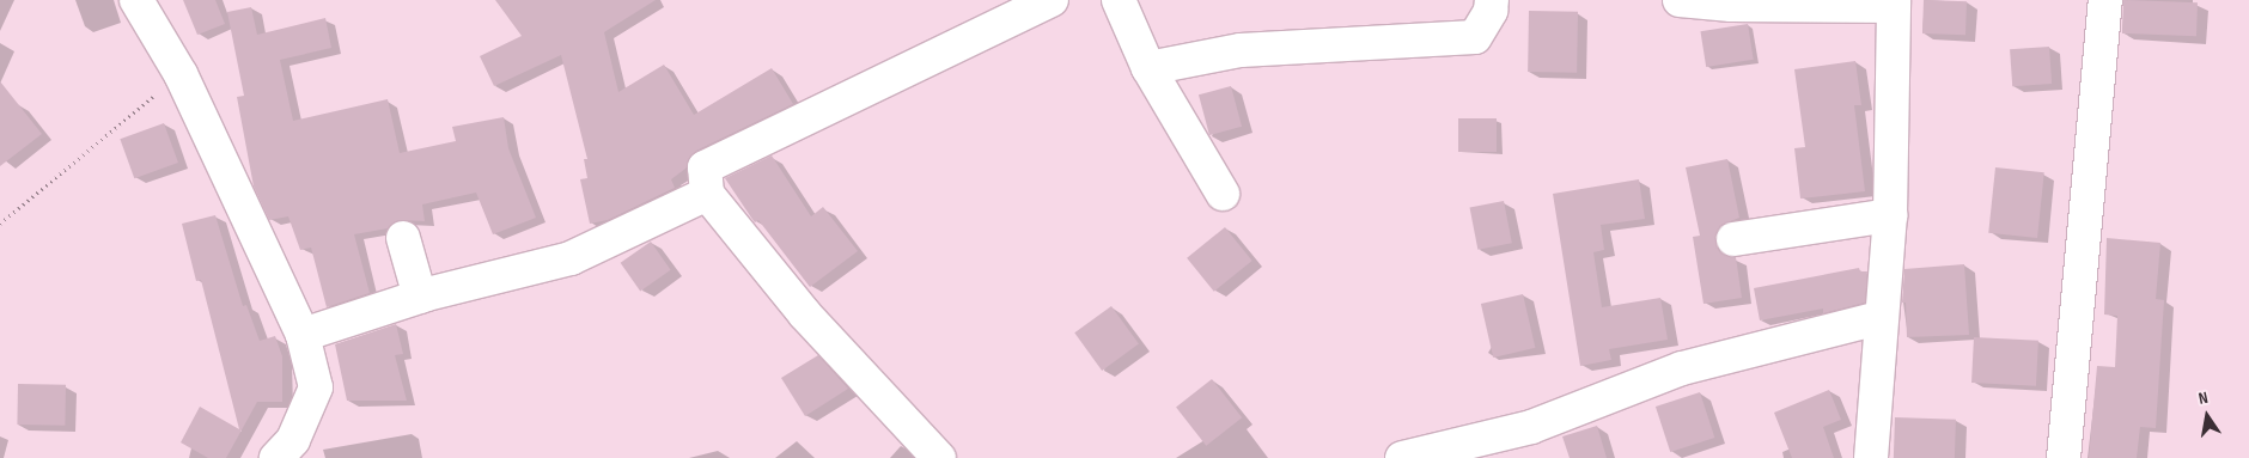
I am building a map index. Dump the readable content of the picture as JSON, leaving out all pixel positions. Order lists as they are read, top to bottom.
{
  "north": "top"
}
